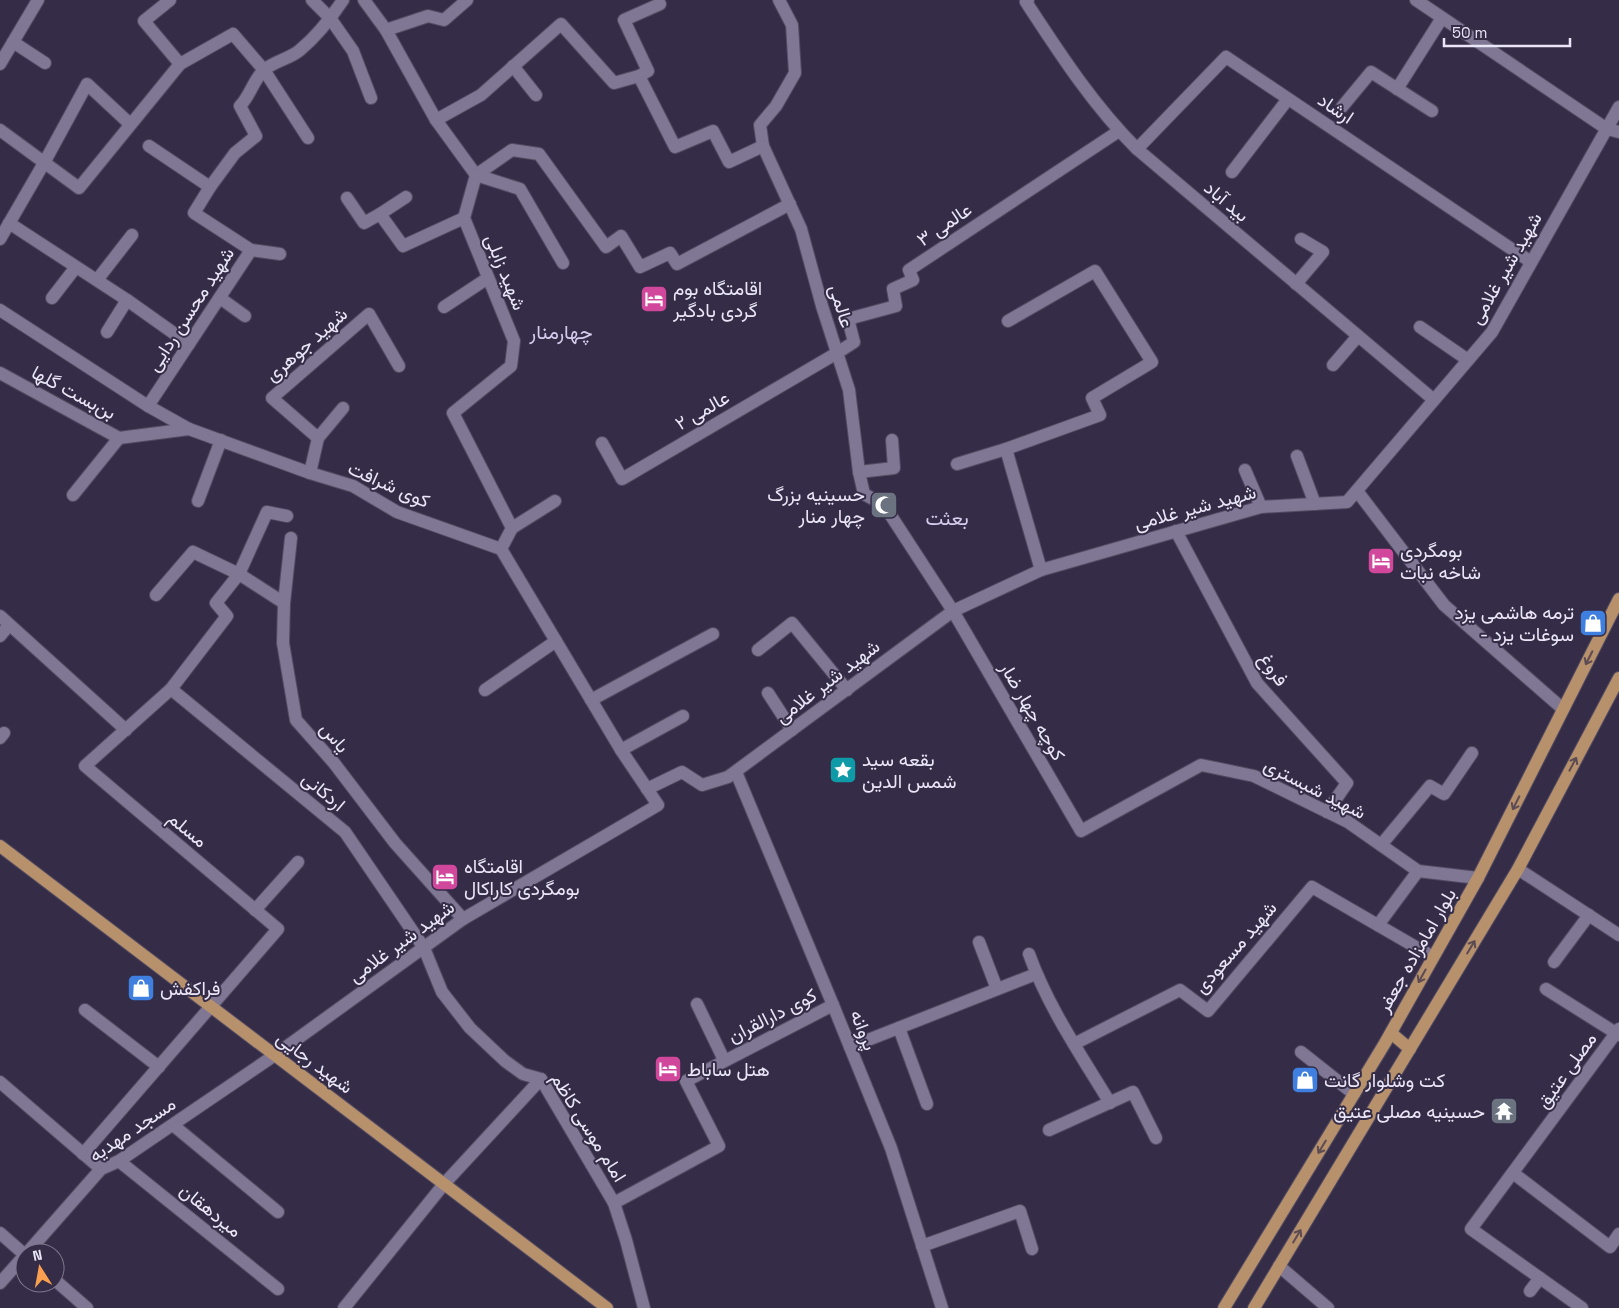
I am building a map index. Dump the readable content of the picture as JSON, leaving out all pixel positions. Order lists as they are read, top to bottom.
{
  "streets": {
    "main road": ["بلوار امامزاده جعفر", "شهید رجایی"],
    "street": [
      "ارشاد",
      "بید آباد",
      "عالمی ۳",
      "شهید شیر غلامی",
      "شهید زابلی",
      "عالمی",
      "شهید محسن ردایی",
      "شهید جوهری",
      "بن‌بست گلها",
      "عالمی ۲",
      "کوی شرافت",
      "فروغ",
      "کوچه چهار ضار",
      "یاس",
      "شهید شبستری",
      "اردکانی",
      "مسلم",
      "شهید مسعودی",
      "کوی دارالقران",
      "پروانه",
      "مصلی عتیق",
      "امام موسی کاظم",
      "مسجد مهدیه",
      "میردهقان"
    ]
  },
  "crossings": [
    ["ارشاد", "بید آباد"],
    ["ارشاد", "شهید شیر غلامی"],
    ["بید آباد", "عالمی ۳"],
    ["بید آباد", "شهید شیر غلامی"],
    ["عالمی ۳", "عالمی"],
    ["عالمی ۳", "عالمی ۲"],
    ["شهید شیر غلامی", "عالمی"],
    ["شهید شیر غلامی", "فروغ"],
    ["شهید شیر غلامی", "کوچه چهار ضار"],
    ["شهید شیر غلامی", "یاس"],
    ["شهید شیر غلامی", "اردکانی"],
    ["شهید شیر غلامی", "پروانه"],
    ["شهید شیر غلامی", "شهید رجایی"],
    ["شهید شیر غلامی", "امام موسی کاظم"],
    ["شهید شیر غلامی", "مسجد مهدیه"],
    ["عالمی", "عالمی ۲"],
    ["عالمی", "کوچه چهار ضار"],
    ["شهید محسن ردایی", "کوی شرافت"],
    ["فروغ", "شهید شبستری"],
    ["کوچه چهار ضار", "شهید شبستری"],
    ["شهید شبستری", "بلوار امامزاده جعفر"],
    ["اردکانی", "مسلم"],
    ["اردکانی", "امام موسی کاظم"],
    ["مسلم", "شهید رجایی"],
    ["شهید مسعودی", "بلوار امامزاده جعفر"],
    ["کوی دارالقران", "پروانه"],
    ["کوی دارالقران", "امام موسی کاظم"],
    ["شهید رجایی", "مسجد مهدیه"],
    ["مسجد مهدیه", "میردهقان"]
  ],
  "districts": ["چهارمنار", "بعثت"],
  "places": {
    "hotel": [
      "اقامتگاه بوم گردی بادگیر",
      "بومگردی شاخه نبات",
      "اقامتگاه بومگردی کاراکال",
      "هتل ساباط"
    ],
    "mosque": ["حسینیه بزرگ چهار منار"],
    "shop": ["ترمه هاشمی یزد - سوغات یزد", "فراکفش", "کت وشلوار گانت"],
    "place": ["بقعه سید شمس الدین"],
    "temple": ["حسینیه مصلی عتیق"]
  },
  "scale_bar": "50 m",
  "north": "top"
}
